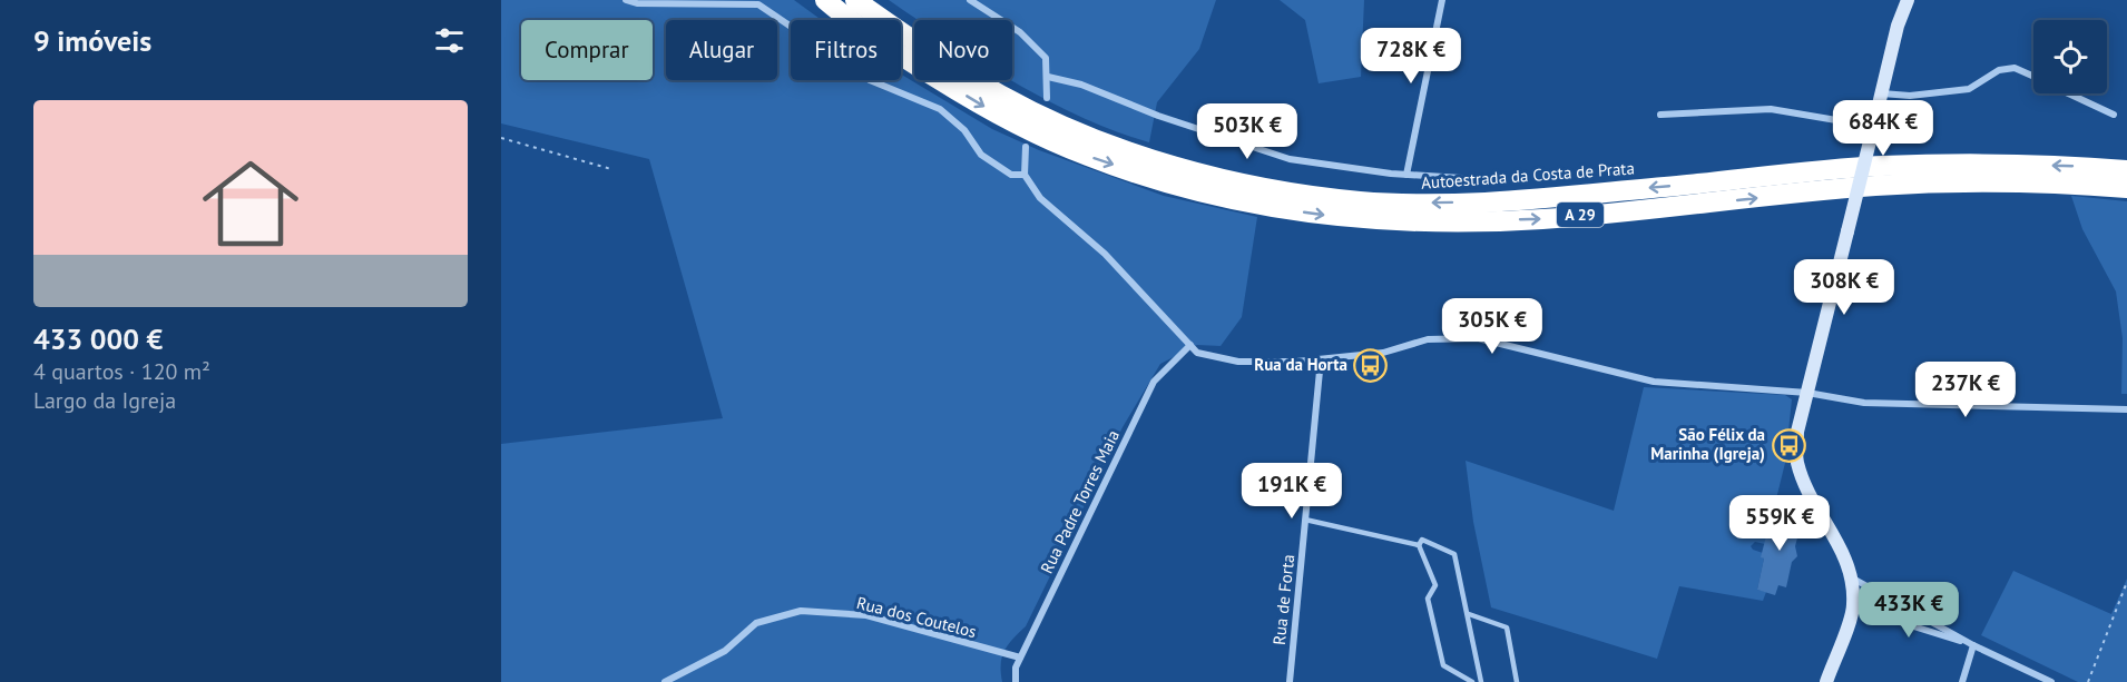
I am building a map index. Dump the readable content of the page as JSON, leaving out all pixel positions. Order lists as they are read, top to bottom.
{
  "streets": {
    "highway": ["Autoestrada da Costa de Prata", "A 29"],
    "street": ["Rua Padre Torres Maia", "Rua de Forta", "Rua dos Coutelos"]
  },
  "crossings": [
    ["Rua Padre Torres Maia", "Rua dos Coutelos"]
  ],
  "places": {
    "bus stop": ["Rua da Horta", "São Félix da Marinha (Igreja)"]
  },
  "page": {
    "heading": "9 imóveis",
    "chip": [
      "Comprar",
      "Alugar",
      "Filtros",
      "Novo"
    ],
    "price": [
      "728K €",
      "684K €",
      "503K €",
      "308K €",
      "305K €",
      "237K €",
      "191K €",
      "559K €",
      "433K €"
    ],
    "list": [
      {
        "name": "433 000 €",
        "note": "4 quartos · 120 m² · Largo da Igreja"
      }
    ]
  }
}
